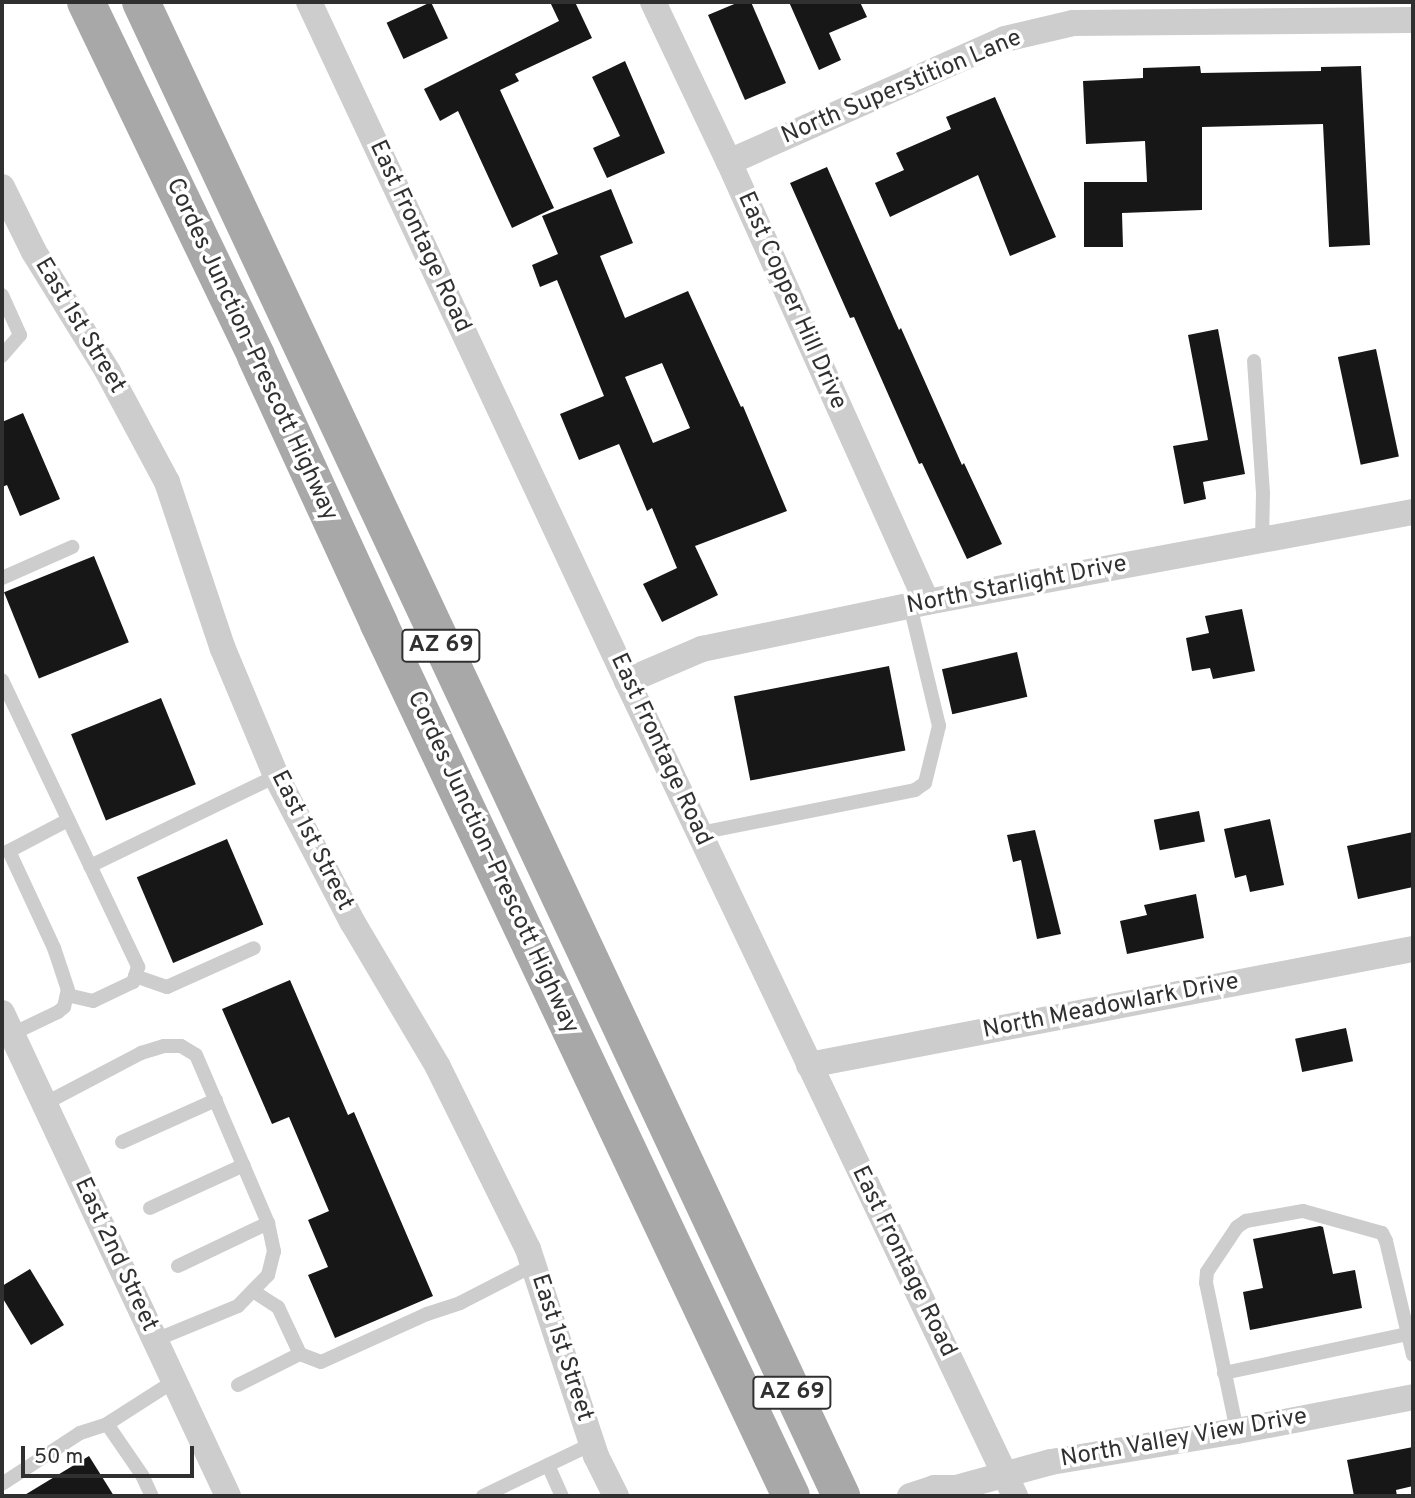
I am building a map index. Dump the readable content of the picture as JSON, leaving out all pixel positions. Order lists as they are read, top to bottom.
{
  "streets": {
    "main road": ["Cordes Junction–Prescott Highway", "AZ 69"],
    "street": [
      "North Superstition Lane",
      "East Frontage Road",
      "East Copper Hill Drive",
      "East 1st Street",
      "North Starlight Drive",
      "North Meadowlark Drive",
      "East 2nd Street",
      "North Valley View Drive"
    ]
  },
  "crossings": [
    ["North Superstition Lane", "East Copper Hill Drive"],
    ["East Frontage Road", "North Starlight Drive"],
    ["East Frontage Road", "North Meadowlark Drive"],
    ["East Frontage Road", "North Valley View Drive"],
    ["East Copper Hill Drive", "North Starlight Drive"]
  ],
  "scale_bar": "50 m"
}
